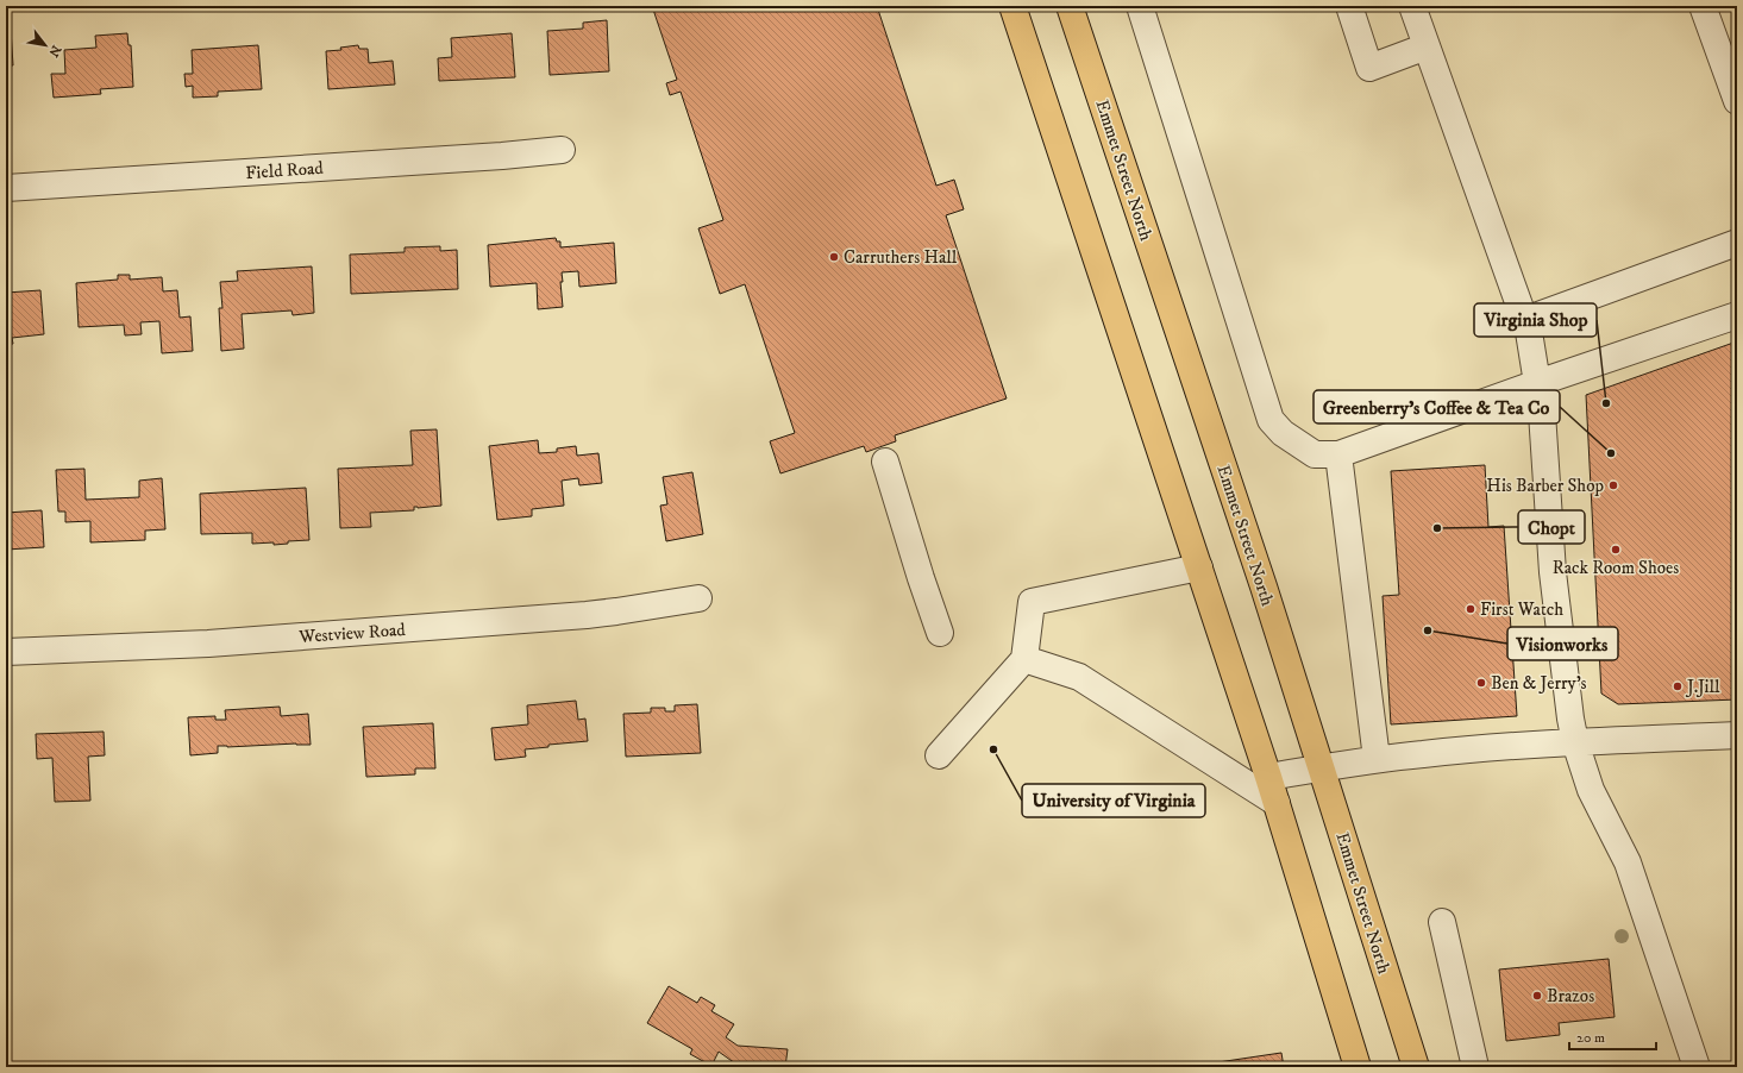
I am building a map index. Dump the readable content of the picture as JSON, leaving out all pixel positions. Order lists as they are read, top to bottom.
{
  "streets": {
    "main road": ["Emmet Street North"],
    "street": ["Field Road", "Westview Road"]
  },
  "places": [
    "Carruthers Hall",
    "Virginia Shop",
    "Greenberry's Coffee & Tea Co",
    "His Barber Shop",
    "Chopt",
    "Rack Room Shoes",
    "First Watch",
    "Visionworks",
    "Ben & Jerry's",
    "J.Jill",
    "University of Virginia",
    "Brazos"
  ],
  "scale_bar": "20 m",
  "north": "bottom right"
}
